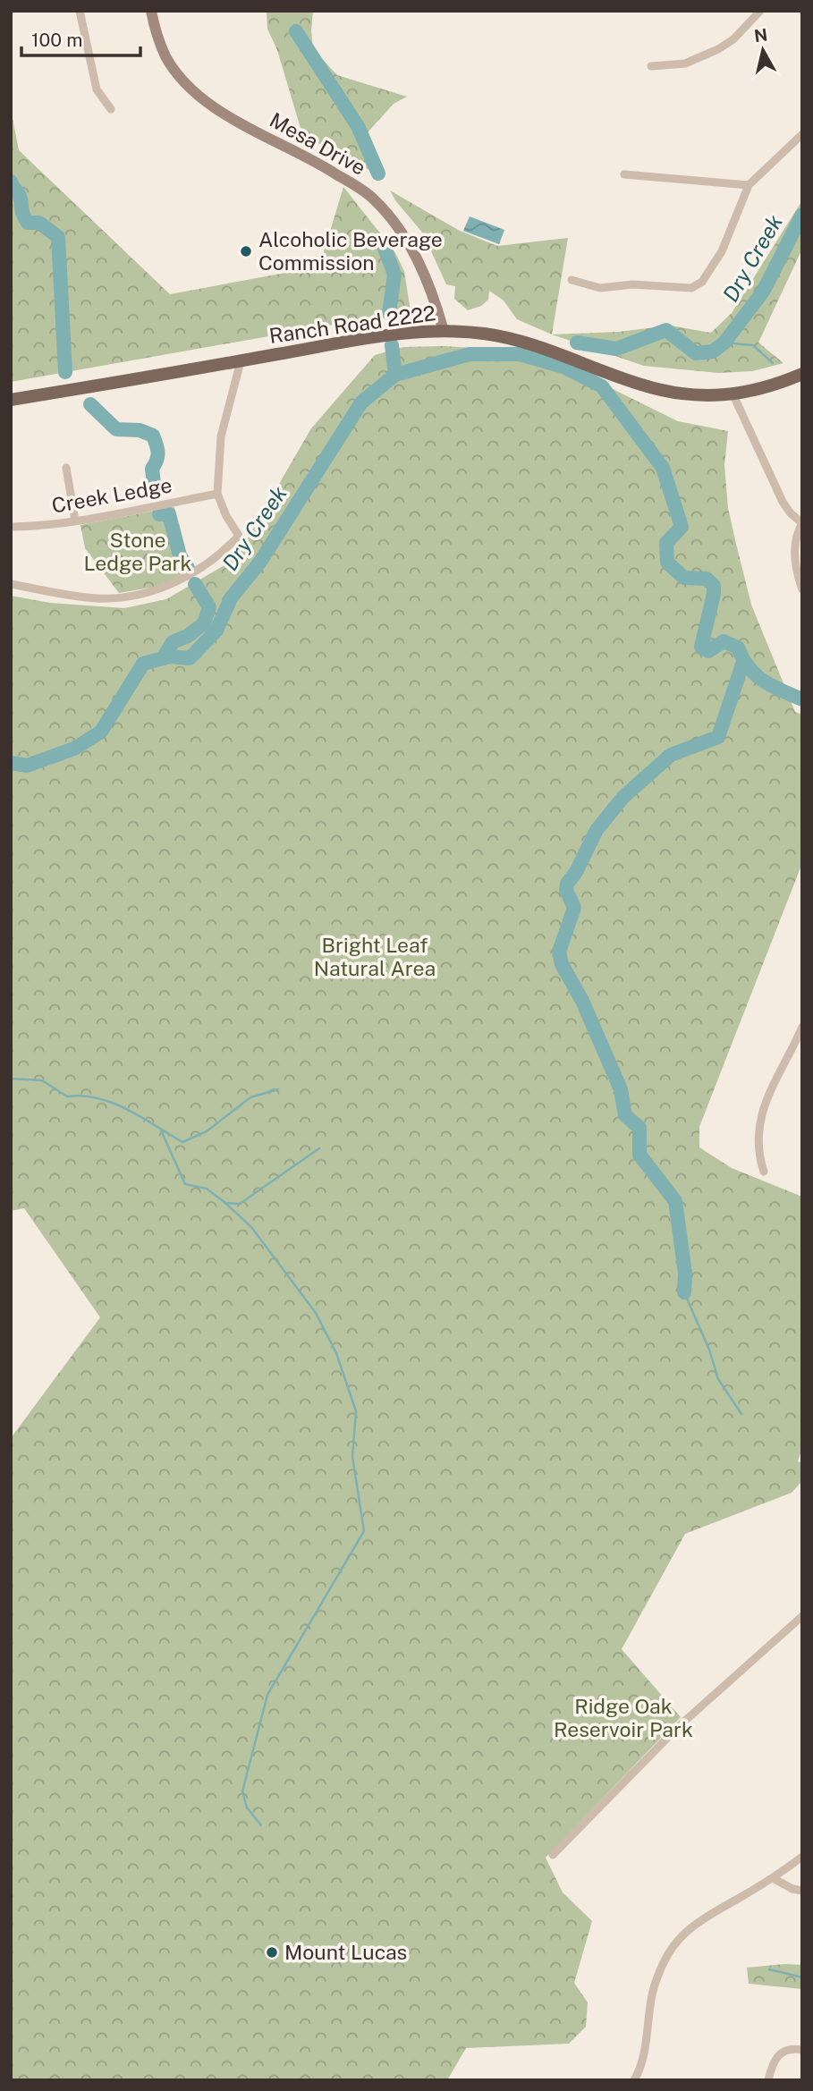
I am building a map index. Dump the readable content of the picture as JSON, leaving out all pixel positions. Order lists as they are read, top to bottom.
{
  "streets": {
    "main road": ["Ranch Road 2222"],
    "street": ["Mesa Drive", "Creek Ledge"]
  },
  "crossings": [
    ["Mesa Drive", "Ranch Road 2222"]
  ],
  "water": ["Dry Creek"],
  "parks": ["Stone Ledge Park", "Bright Leaf Natural Area", "Ridge Oak Reservoir Park"],
  "places": ["Alcoholic Beverage Commission", "Mount Lucas"],
  "scale_bar": "100 m",
  "north": "top"
}
